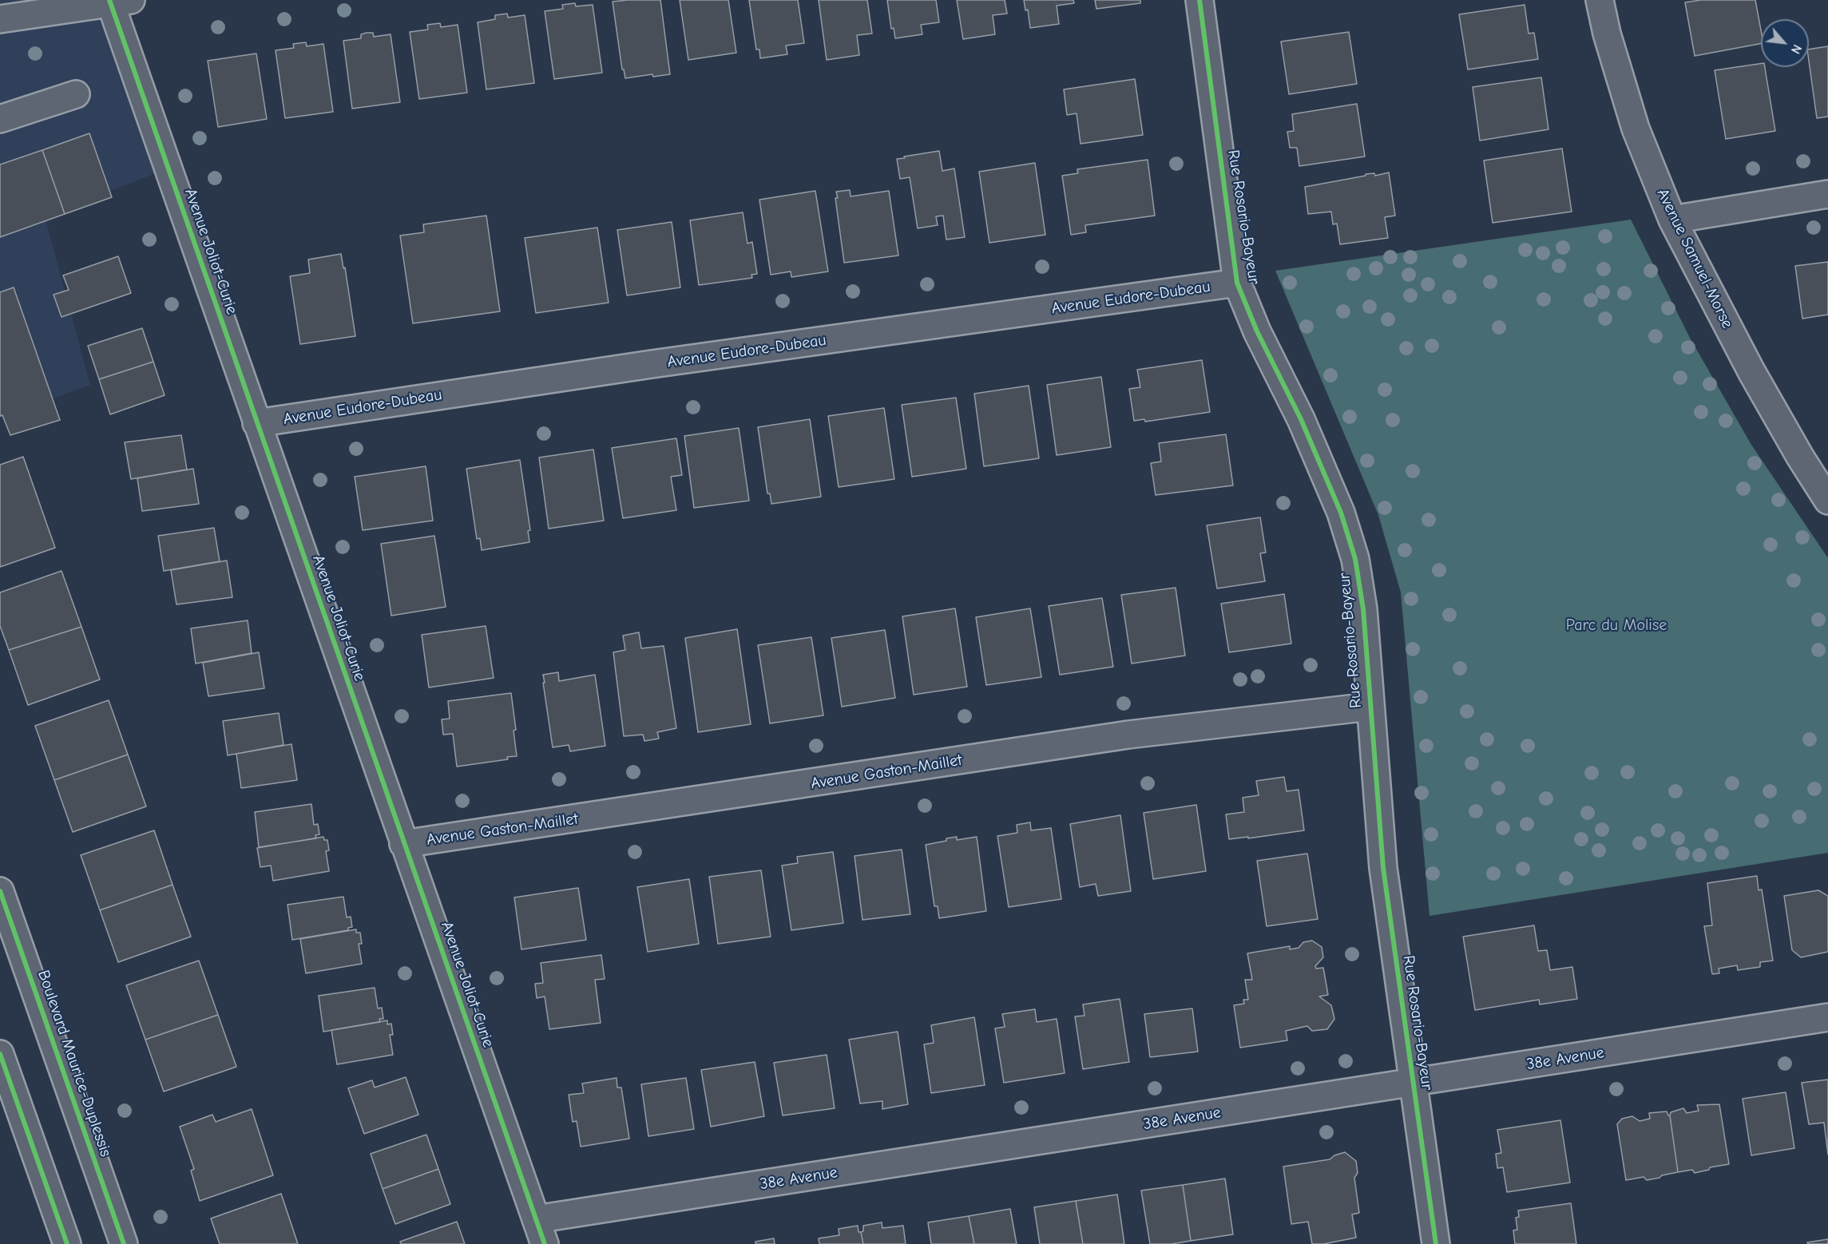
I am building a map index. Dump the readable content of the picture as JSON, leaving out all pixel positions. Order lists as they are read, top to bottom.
{
  "streets": {
    "street": [
      "Rue Rosario-Bayeur",
      "Avenue Joliot-Curie",
      "Avenue Samuel-Morse",
      "Avenue Eudore-Dubeau",
      "Avenue Gaston-Maillet",
      "38e Avenue",
      "Boulevard Maurice-Duplessis"
    ]
  },
  "crossings": [
    ["Rue Rosario-Bayeur", "Avenue Eudore-Dubeau"],
    ["Rue Rosario-Bayeur", "Avenue Gaston-Maillet"],
    ["Rue Rosario-Bayeur", "38e Avenue"],
    ["Avenue Joliot-Curie", "Avenue Eudore-Dubeau"],
    ["Avenue Joliot-Curie", "Avenue Gaston-Maillet"],
    ["Avenue Joliot-Curie", "38e Avenue"]
  ],
  "parks": ["Parc du Molise"],
  "north": "bottom right"
}
